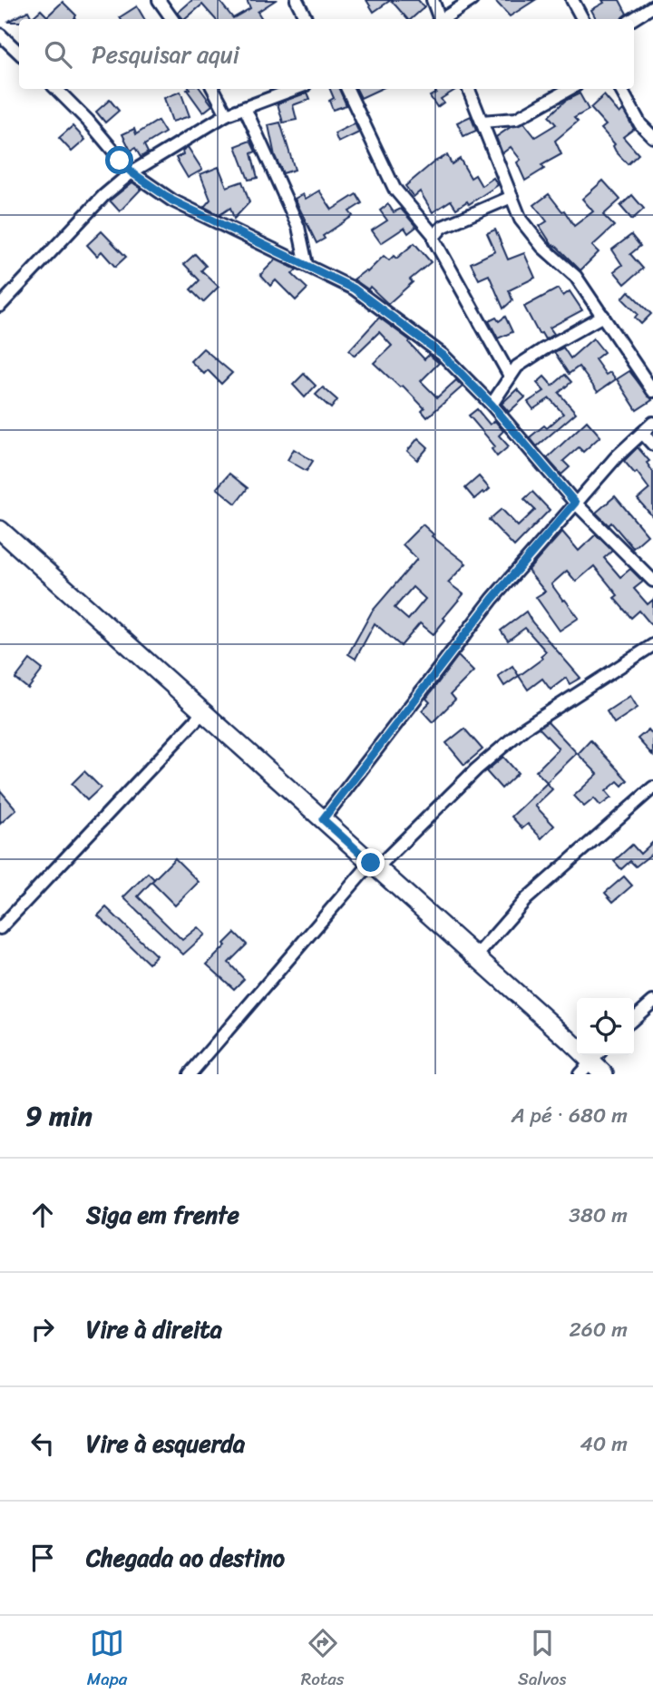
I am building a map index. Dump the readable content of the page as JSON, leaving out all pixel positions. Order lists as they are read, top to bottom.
{
  "page": {
    "search": "Pesquisar aqui",
    "heading": ["9 min", "A pé · 680 m"],
    "list": [
      ["Siga em frente", "380 m"],
      ["Vire à direita", "260 m"],
      ["Vire à esquerda", "40 m"],
      "Chegada ao destino"
    ],
    "nav": ["Mapa", "Rotas", "Salvos"]
  }
}
